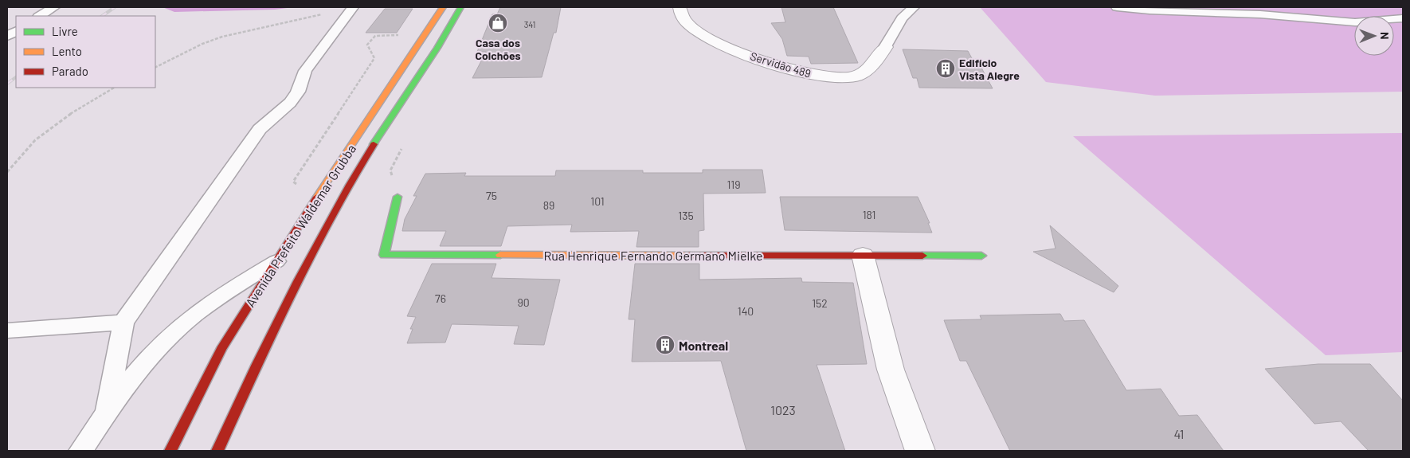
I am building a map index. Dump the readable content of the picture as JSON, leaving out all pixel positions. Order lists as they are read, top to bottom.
{
  "streets": {
    "main road": ["Avenida Prefeito Waldemar Grubba", "Rua Henrique Fernando Germano Mielke"],
    "street": ["Servidão 489"]
  },
  "places": {
    "shop": ["Casa dos Colchões"],
    "building": ["Edifício Vista Alegre", "Montreal"]
  },
  "house_numbers": [
    "341",
    "119",
    "75",
    "101",
    "89",
    "181",
    "135",
    "76",
    "90",
    "152",
    "140",
    "1023",
    "41"
  ],
  "legend": ["Livre", "Lento", "Parado"],
  "north": "right"
}
